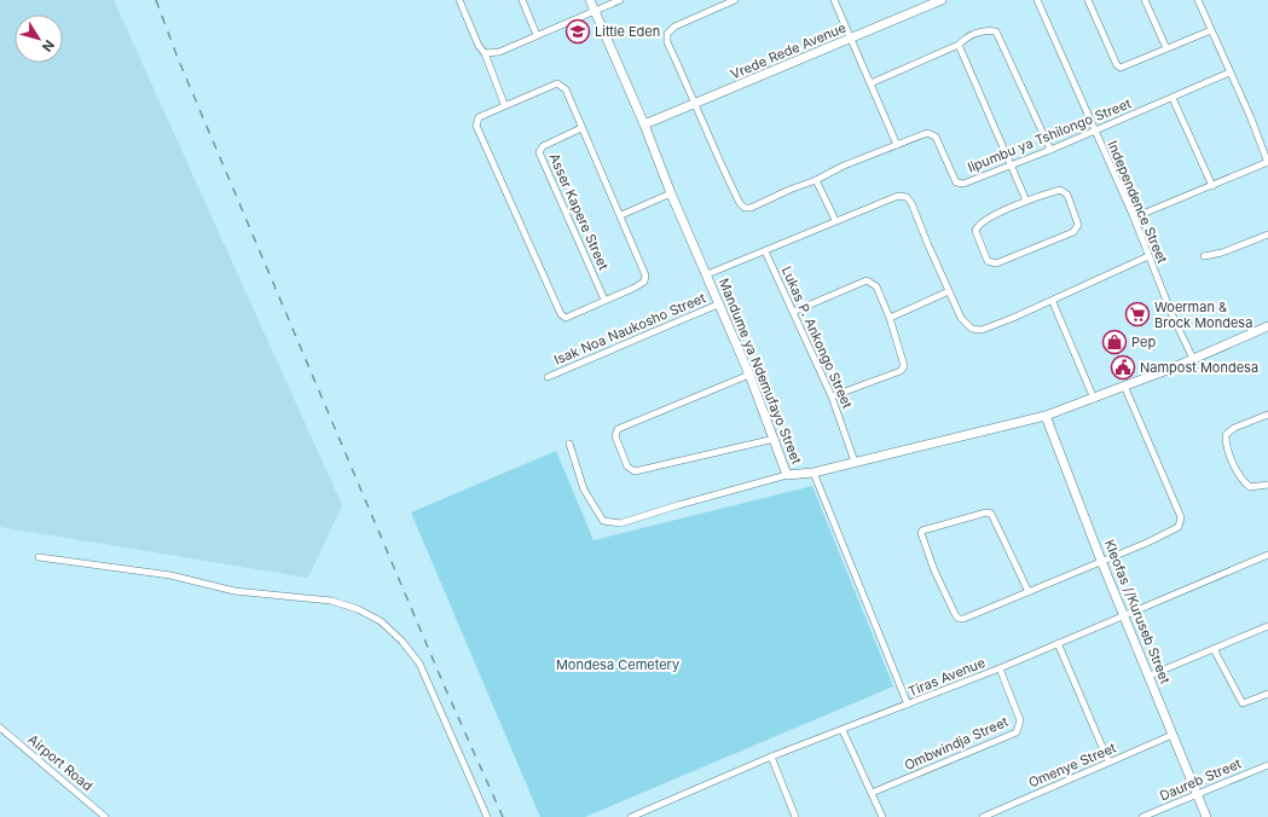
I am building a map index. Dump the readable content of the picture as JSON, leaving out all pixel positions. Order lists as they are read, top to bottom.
{
  "streets": {
    "street": [
      "Vrede Rede Avenue",
      "Iipumbu ya Tshilongo Street",
      "Independence Street",
      "Asser Kapere Street",
      "Isak Noa Naukosho Street",
      "Lukas P. Ankongo Street",
      "Mandume ya Ndemufayo Street",
      "Kleofas //Kuruseb Street",
      "Tiras Avenue",
      "Ombwindja Street",
      "Airport Road",
      "Omenye Street",
      "Daureb Street"
    ]
  },
  "crossings": [
    ["Vrede Rede Avenue", "Iipumbu ya Tshilongo Street"],
    ["Vrede Rede Avenue", "Mandume ya Ndemufayo Street"],
    ["Iipumbu ya Tshilongo Street", "Independence Street"],
    ["Independence Street", "Mandume ya Ndemufayo Street"],
    ["Isak Noa Naukosho Street", "Mandume ya Ndemufayo Street"],
    ["Lukas P. Ankongo Street", "Mandume ya Ndemufayo Street"],
    ["Mandume ya Ndemufayo Street", "Kleofas //Kuruseb Street"],
    ["Kleofas //Kuruseb Street", "Tiras Avenue"],
    ["Kleofas //Kuruseb Street", "Omenye Street"],
    ["Kleofas //Kuruseb Street", "Daureb Street"],
    ["Tiras Avenue", "Ombwindja Street"]
  ],
  "parks": ["Mondesa Cemetery"],
  "places": {
    "school or university": ["Little Eden"],
    "supermarket": ["Woerman & Brock Mondesa"],
    "shop": ["Pep"],
    "public building": ["Nampost Mondesa"]
  },
  "north": "bottom right"
}
